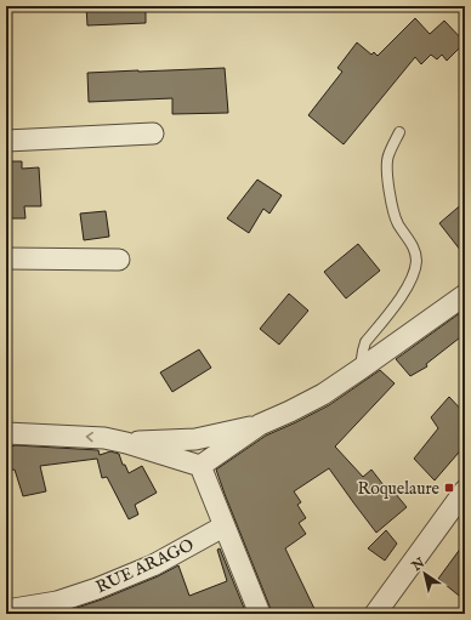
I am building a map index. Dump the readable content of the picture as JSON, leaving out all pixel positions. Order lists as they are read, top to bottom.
{
  "streets": {
    "street": ["RUE ARAGO"]
  },
  "places": {
    "transit": ["Roquelaure"]
  },
  "north": "top left"
}
